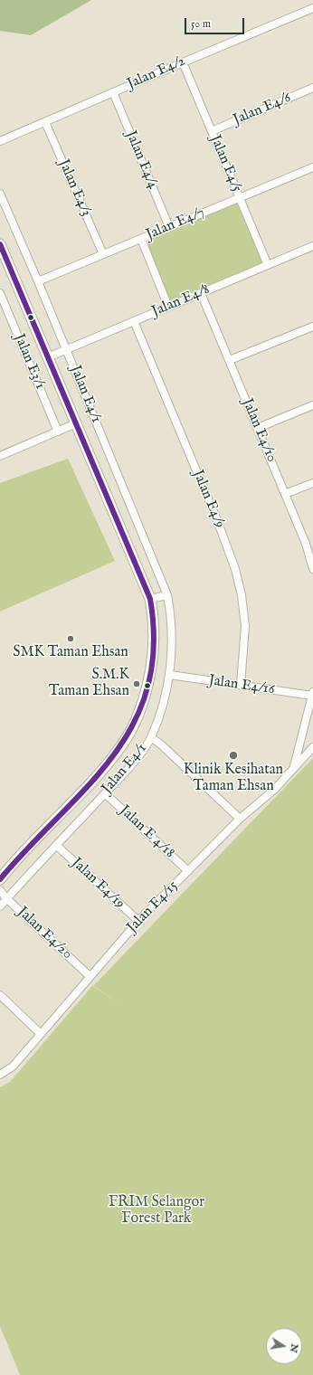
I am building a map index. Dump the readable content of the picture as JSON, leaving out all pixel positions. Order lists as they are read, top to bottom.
{
  "streets": {
    "street": [
      "Jalan E4/2",
      "Jalan E4/6",
      "Jalan E4/4",
      "Jalan E4/5",
      "Jalan E4/3",
      "Jalan E4/7",
      "Jalan E4/8",
      "Jalan E3/1",
      "Jalan E4/1",
      "Jalan E4/10",
      "Jalan E4/9",
      "Jalan E4/16",
      "Jalan E 4/18",
      "Jalan E4/19",
      "Jalan E4/15",
      "Jalan E4/20"
    ]
  },
  "crossings": [
    ["Jalan E4/2", "Jalan E4/4"],
    ["Jalan E4/2", "Jalan E4/5"],
    ["Jalan E4/2", "Jalan E4/3"],
    ["Jalan E4/6", "Jalan E4/5"],
    ["Jalan E4/4", "Jalan E4/7"],
    ["Jalan E4/5", "Jalan E4/7"],
    ["Jalan E4/5", "Jalan E4/8"],
    ["Jalan E4/3", "Jalan E4/7"],
    ["Jalan E4/7", "Jalan E4/1"],
    ["Jalan E4/8", "Jalan E4/1"],
    ["Jalan E4/8", "Jalan E4/10"],
    ["Jalan E4/8", "Jalan E4/9"],
    ["Jalan E4/1", "Jalan E4/16"],
    ["Jalan E4/1", "Jalan E 4/18"],
    ["Jalan E4/1", "Jalan E4/19"],
    ["Jalan E4/1", "Jalan E4/20"],
    ["Jalan E4/9", "Jalan E4/16"],
    ["Jalan E 4/18", "Jalan E4/15"],
    ["Jalan E4/19", "Jalan E4/15"],
    ["Jalan E4/15", "Jalan E4/20"]
  ],
  "parks": ["FRIM Selangor Forest Park"],
  "places": ["SMK Taman Ehsan", "S.M.K Taman Ehsan", "Klinik Kesihatan Taman Ehsan"],
  "scale_bar": "50 m",
  "north": "right"
}
